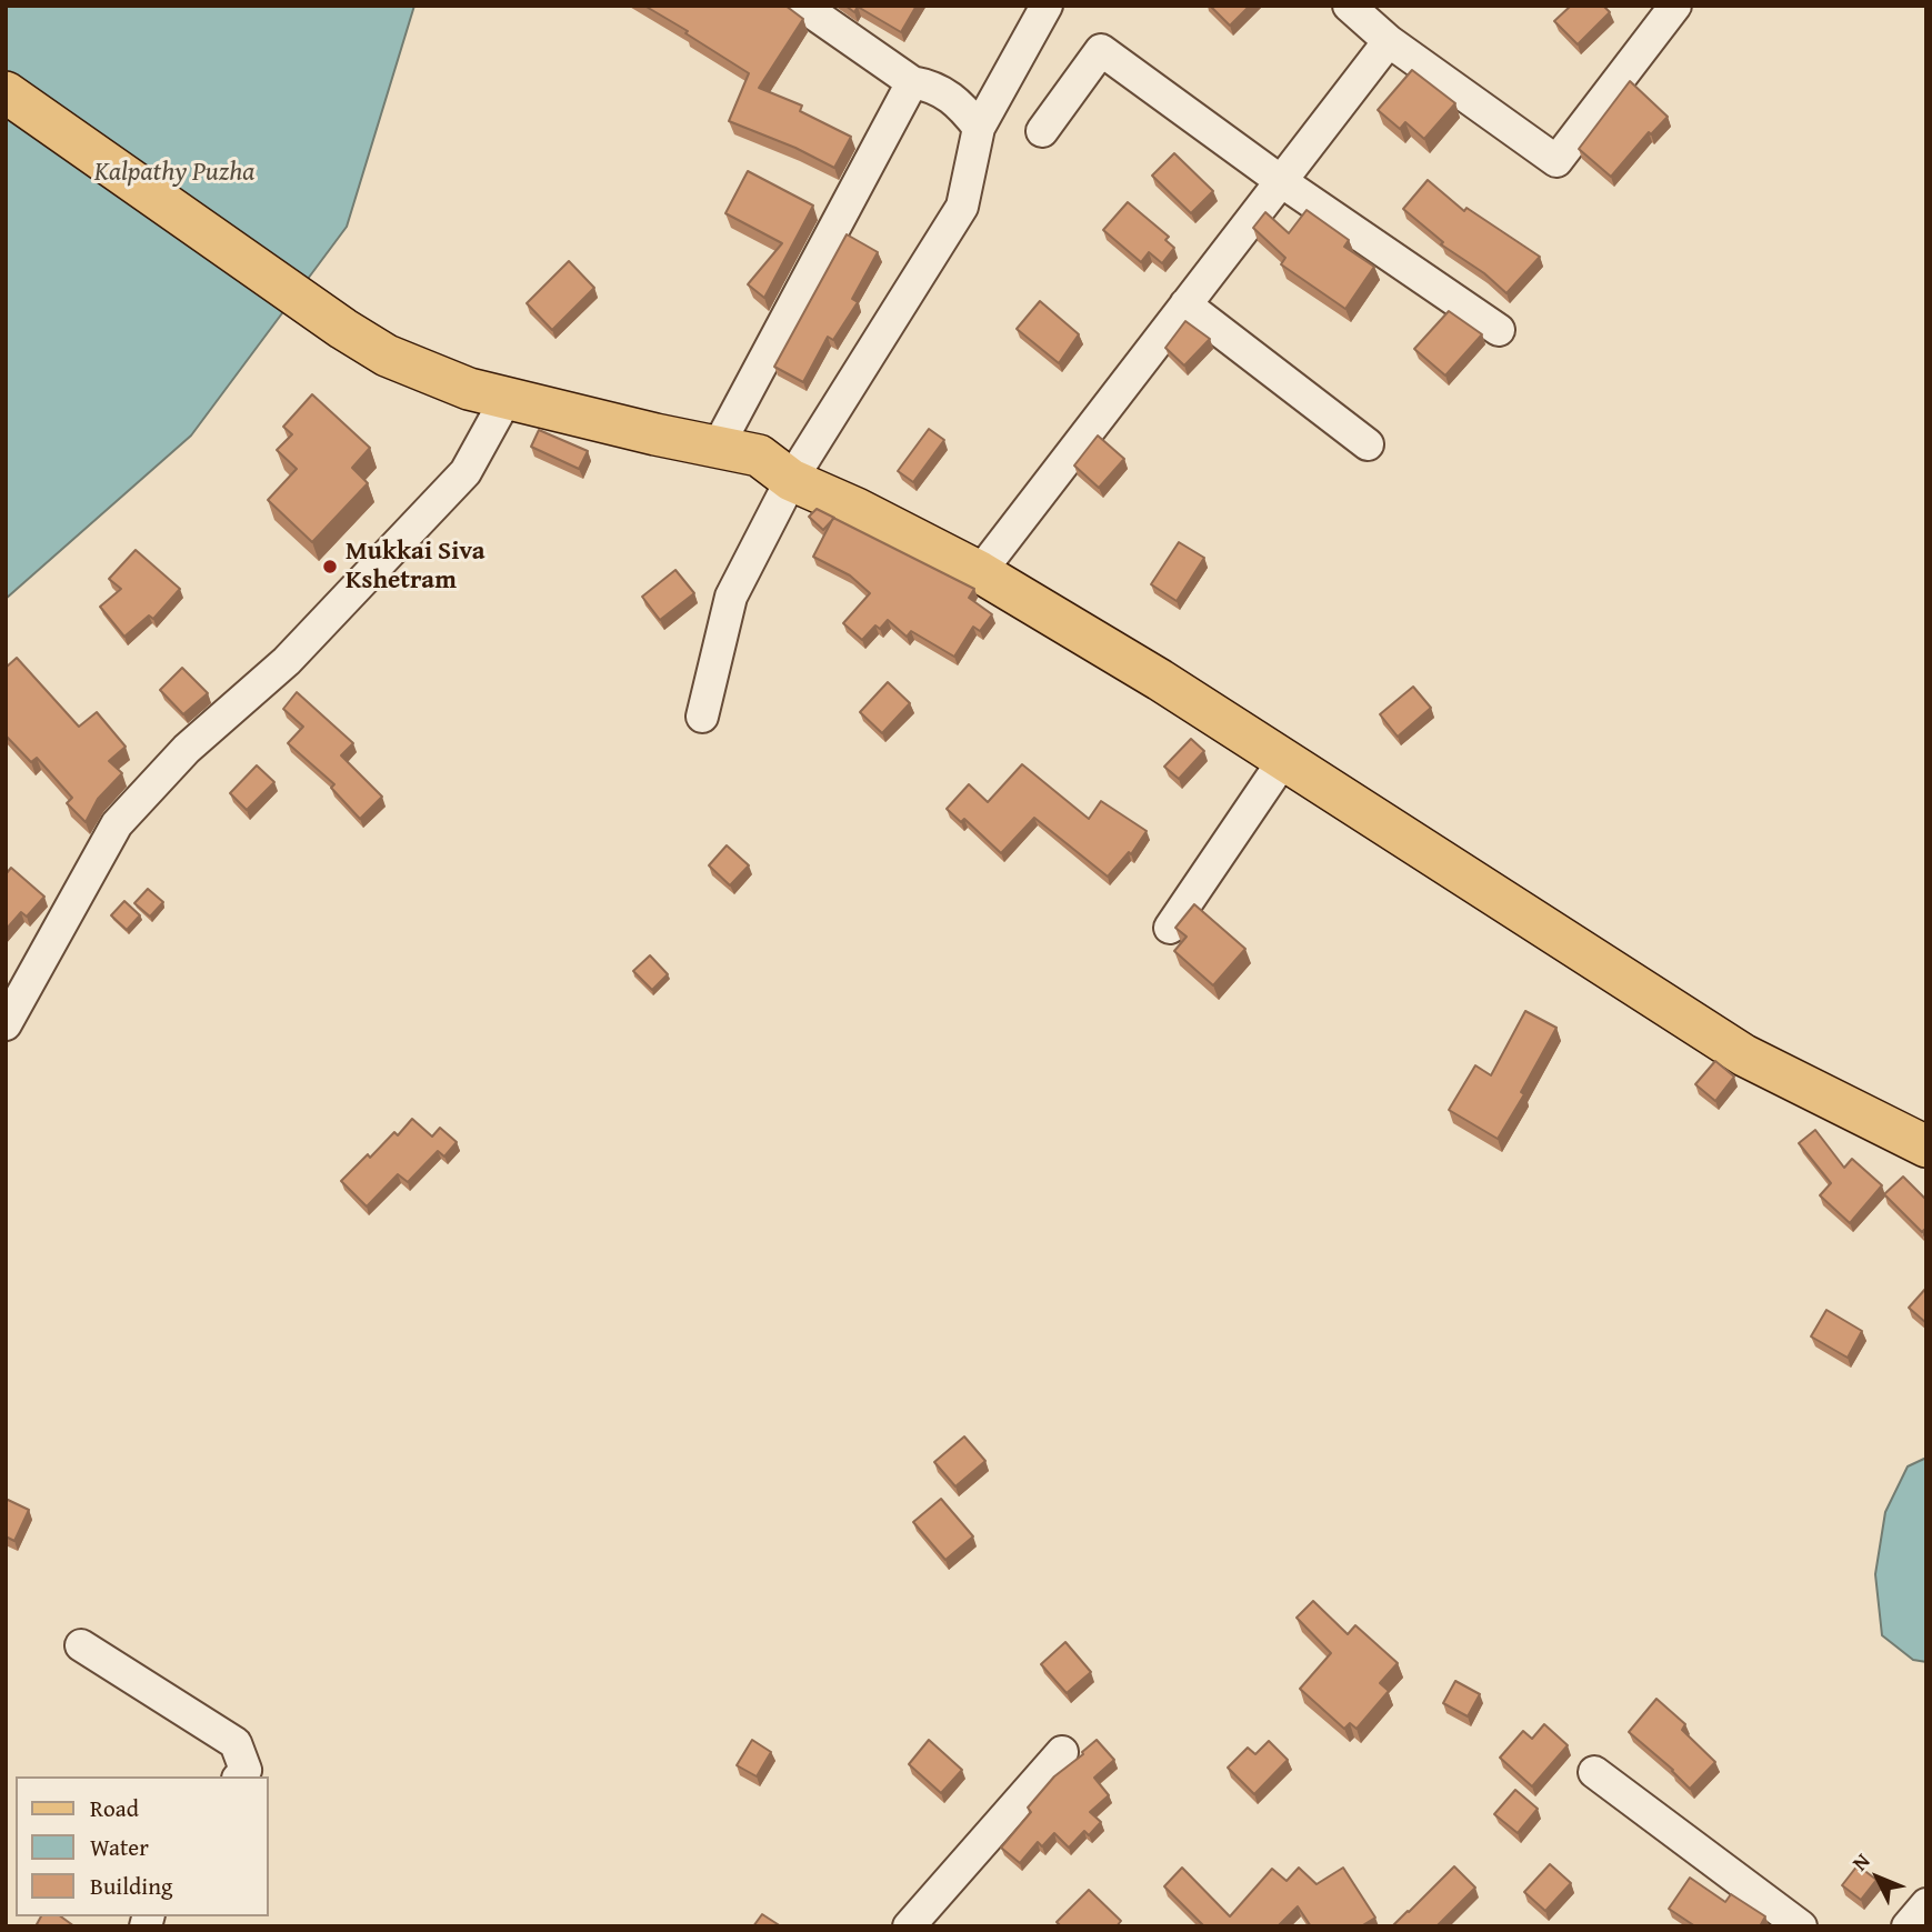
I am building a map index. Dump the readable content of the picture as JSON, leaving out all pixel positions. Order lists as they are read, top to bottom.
{
  "water": ["Kalpathy Puzha"],
  "places": ["Mukkai Siva Kshetram"],
  "legend": ["Road", "Water", "Building"],
  "north": "top left"
}
